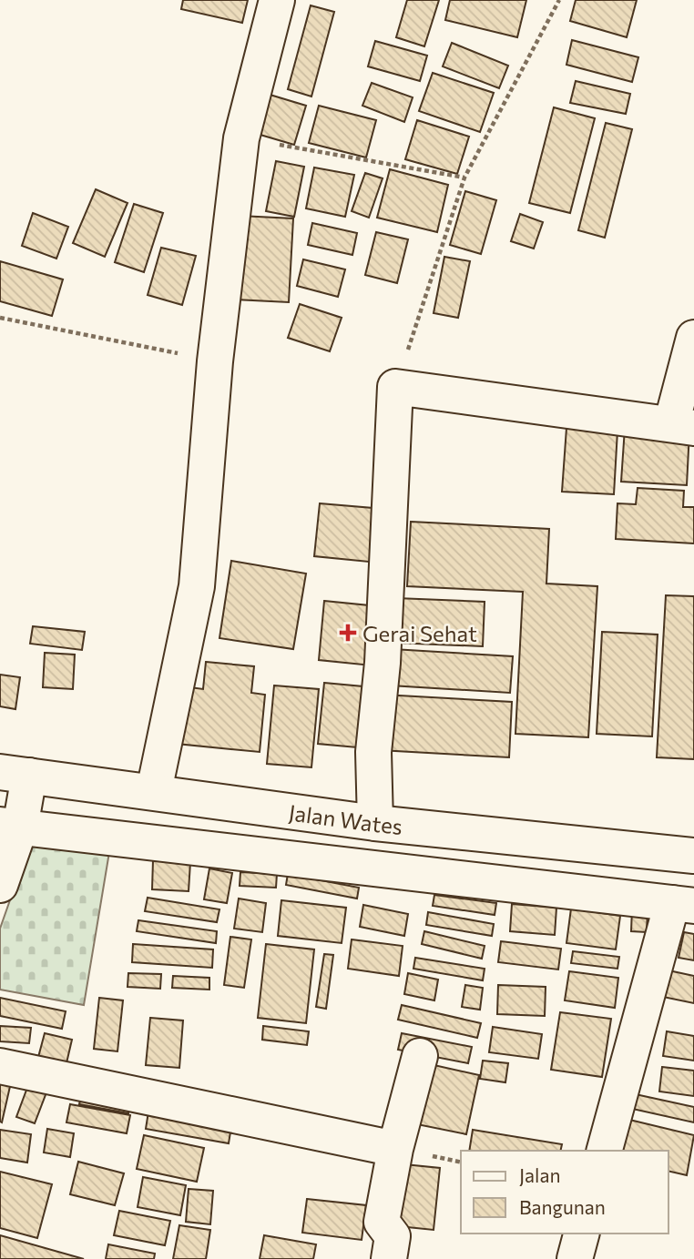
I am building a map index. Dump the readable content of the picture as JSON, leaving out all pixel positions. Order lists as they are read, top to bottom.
{
  "streets": {
    "street": ["Jalan Wates"]
  },
  "places": {
    "health": ["Gerai Sehat"]
  },
  "legend": ["Jalan", "Bangunan"]
}
